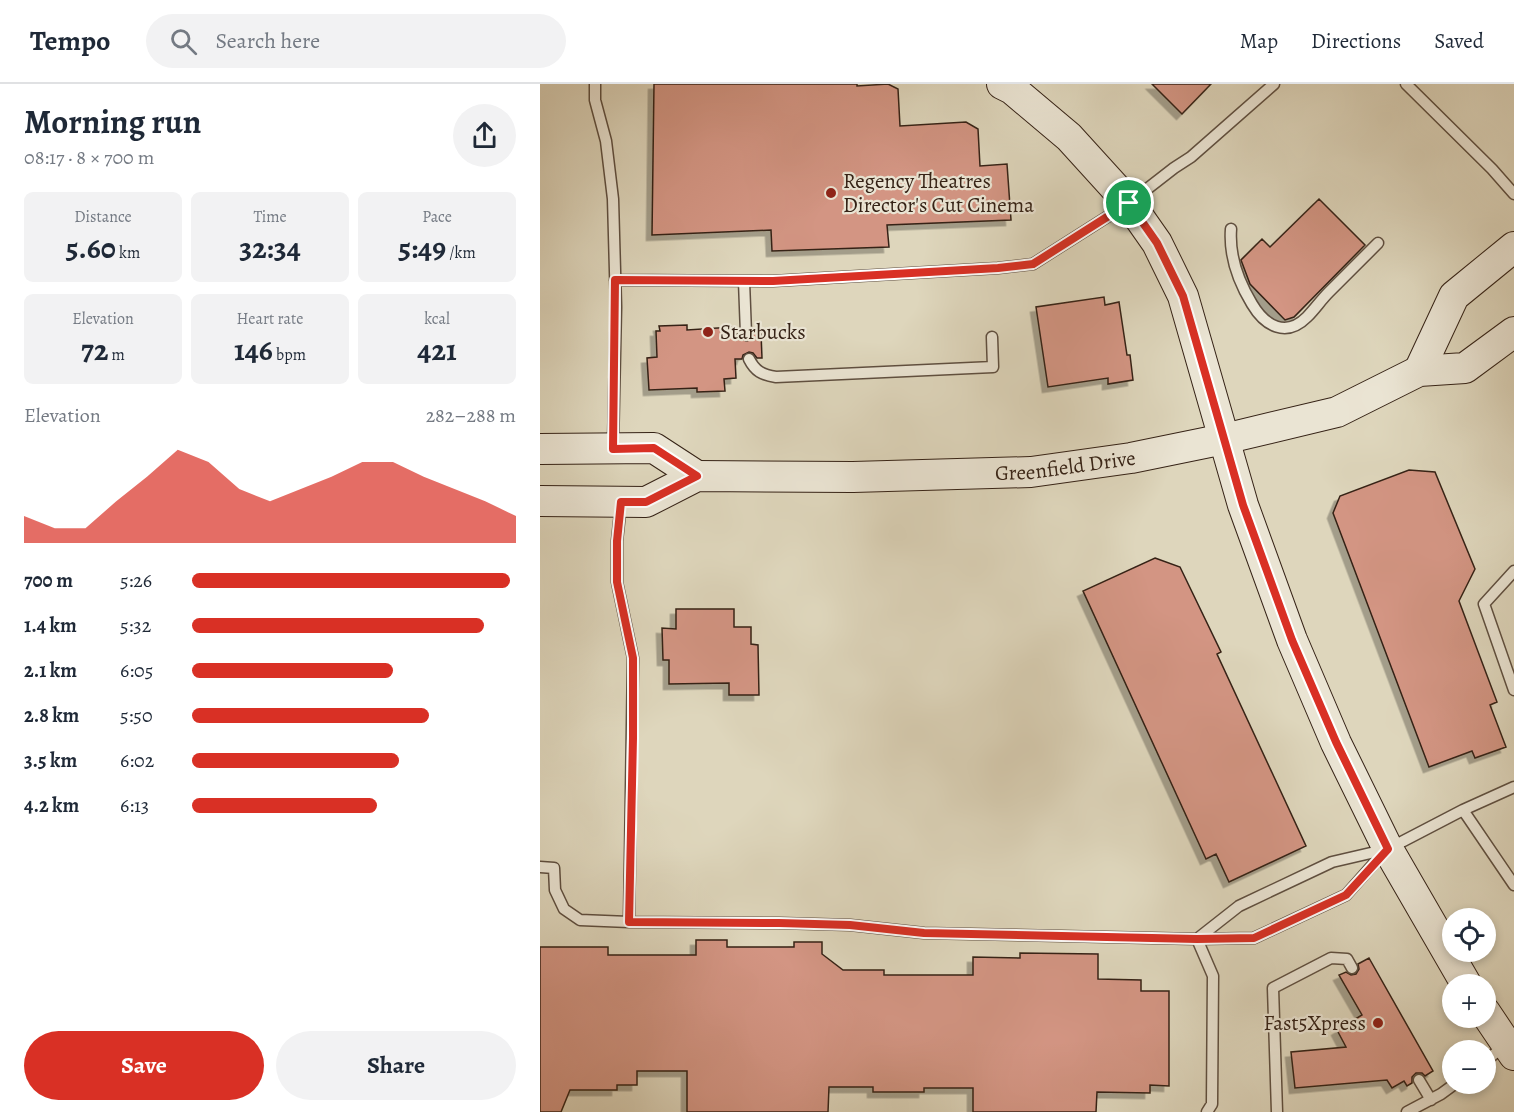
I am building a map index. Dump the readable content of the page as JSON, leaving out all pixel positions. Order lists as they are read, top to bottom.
{
  "streets": {
    "main road": ["Greenfield Drive"]
  },
  "places": ["Regency Theatres Director's Cut Cinema", "Starbucks", "Fast5Xpress"],
  "page": {
    "header": "Tempo",
    "search": "Search here",
    "nav": ["Map", "Directions", "Saved"],
    "heading": ["Morning run", "08:17 · 8 × 700 m"],
    "stats": [
      ["Distance", "5.60 km"],
      ["Time", "32:34"],
      ["Pace", "5:49 /km"],
      ["Elevation", "72 m"],
      ["Heart rate", "146 bpm"],
      ["kcal", "421"]
    ],
    "chart": ["Elevation", "282–288 m"],
    "list": [
      {
        "name": "700 m",
        "note": "5:26"
      },
      {
        "name": "1.4 km",
        "note": "5:32"
      },
      {
        "name": "2.1 km",
        "note": "6:05"
      },
      {
        "name": "2.8 km",
        "note": "5:50"
      },
      {
        "name": "3.5 km",
        "note": "6:02"
      },
      {
        "name": "4.2 km",
        "note": "6:13"
      }
    ],
    "map_buttons": ["+", "−"],
    "buttons": ["Save", "Share"]
  }
}
